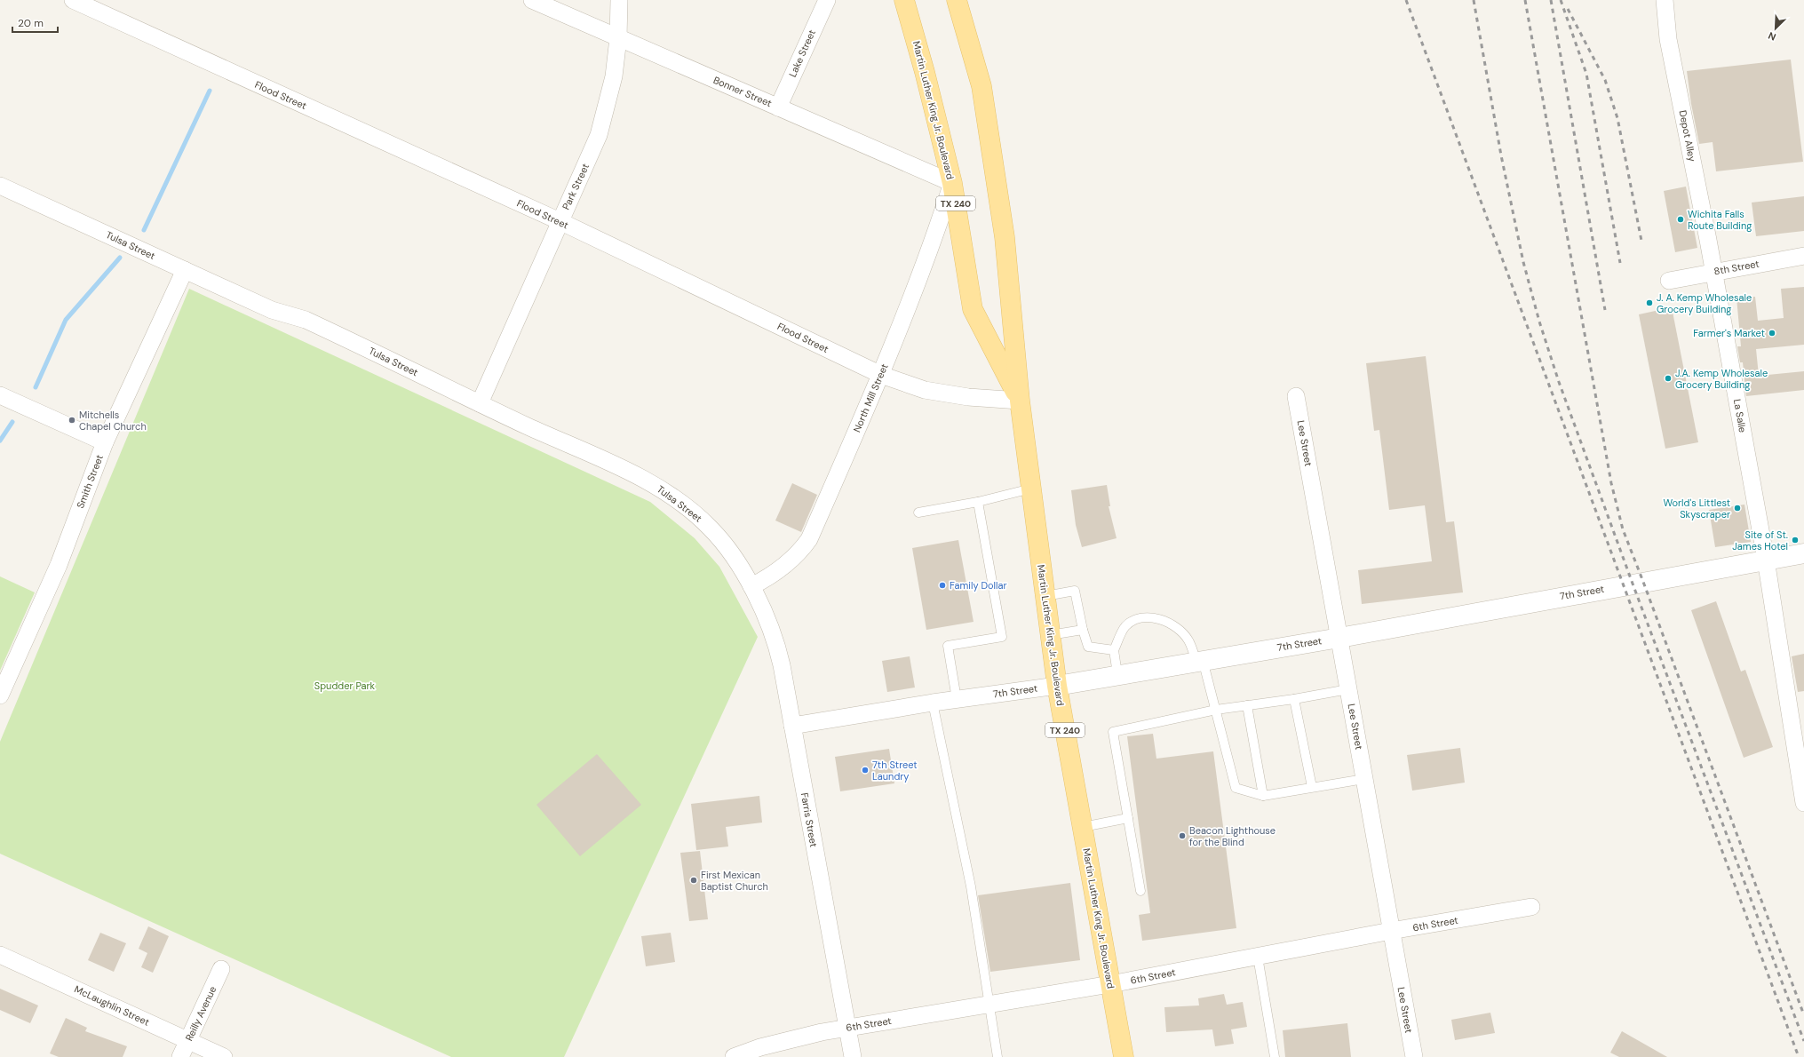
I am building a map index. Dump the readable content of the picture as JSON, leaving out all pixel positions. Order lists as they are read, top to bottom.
{
  "streets": {
    "main road": ["Martin Luther King Jr. Boulevard", "TX 240"],
    "street": [
      "Lake Street",
      "Bonner Street",
      "Flood Street",
      "Depot Alley",
      "Park Street",
      "Tulsa Street",
      "8th Street",
      "North Mill Street",
      "La Salle",
      "Lee Street",
      "Smith Street",
      "7th Street",
      "Farris Street",
      "6th Street",
      "McLaughlin Street",
      "Reilly Avenue"
    ]
  },
  "crossings": [
    ["Lake Street", "Bonner Street"],
    ["Bonner Street", "Martin Luther King Jr. Boulevard"],
    ["Bonner Street", "Park Street"],
    ["Bonner Street", "North Mill Street"],
    ["Flood Street", "Martin Luther King Jr. Boulevard"],
    ["Flood Street", "Park Street"],
    ["Flood Street", "North Mill Street"],
    ["Martin Luther King Jr. Boulevard", "North Mill Street"],
    ["Martin Luther King Jr. Boulevard", "7th Street"],
    ["Martin Luther King Jr. Boulevard", "6th Street"],
    ["Depot Alley", "8th Street"],
    ["Depot Alley", "La Salle"],
    ["Park Street", "Tulsa Street"],
    ["Tulsa Street", "North Mill Street"],
    ["Tulsa Street", "Smith Street"],
    ["Tulsa Street", "Farris Street"],
    ["8th Street", "La Salle"],
    ["North Mill Street", "Farris Street"],
    ["La Salle", "7th Street"],
    ["Lee Street", "7th Street"],
    ["Lee Street", "6th Street"],
    ["7th Street", "Farris Street"],
    ["Farris Street", "6th Street"],
    ["McLaughlin Street", "Reilly Avenue"]
  ],
  "parks": ["Spudder Park"],
  "places": [
    "Wichita Falls Route Building",
    "J. A. Kemp Wholesale Grocery Building",
    "Farmer's Market",
    "J.A. Kemp Wholesale Grocery Building",
    "Mitchells Chapel Church",
    "World's Littlest Skyscraper",
    "Site of St. James Hotel",
    "Family Dollar",
    "7th Street Laundry",
    "Beacon Lighthouse for the Blind",
    "First Mexican Baptist Church"
  ],
  "scale_bar": "20 m",
  "north": "bottom left"
}
